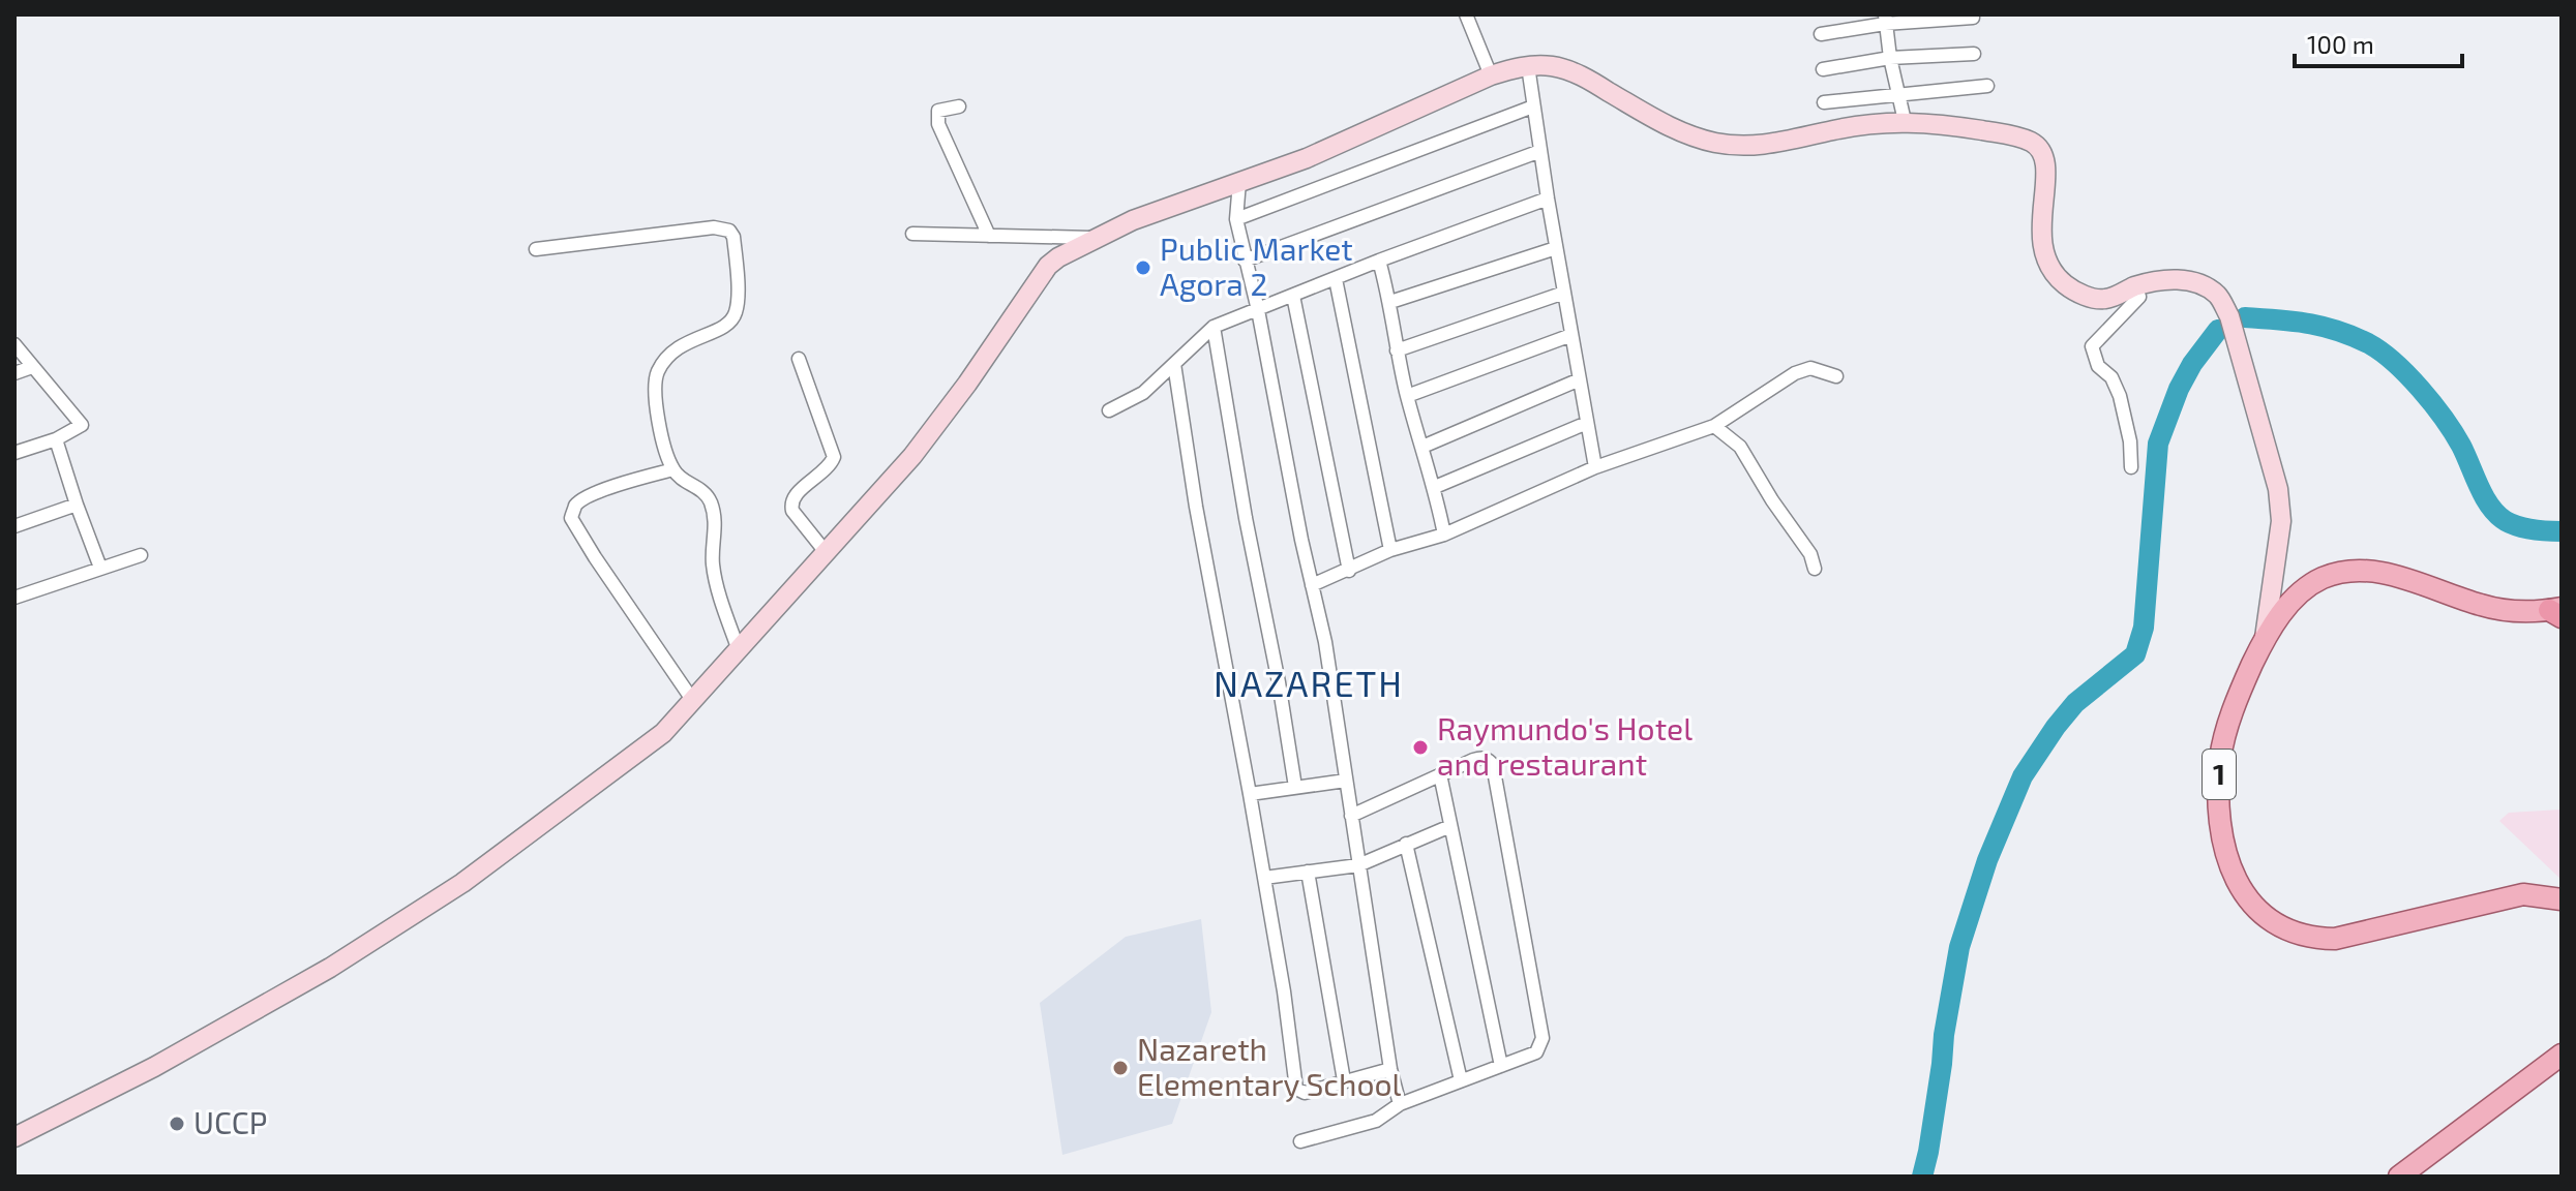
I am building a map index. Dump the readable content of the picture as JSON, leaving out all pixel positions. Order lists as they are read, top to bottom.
{
  "streets": {
    "main road": ["1"]
  },
  "districts": ["NAZARETH"],
  "places": [
    "Public Market Agora 2",
    "Raymundo's Hotel and restaurant",
    "Nazareth Elementary School",
    "UCCP"
  ],
  "scale_bar": "100 m"
}
